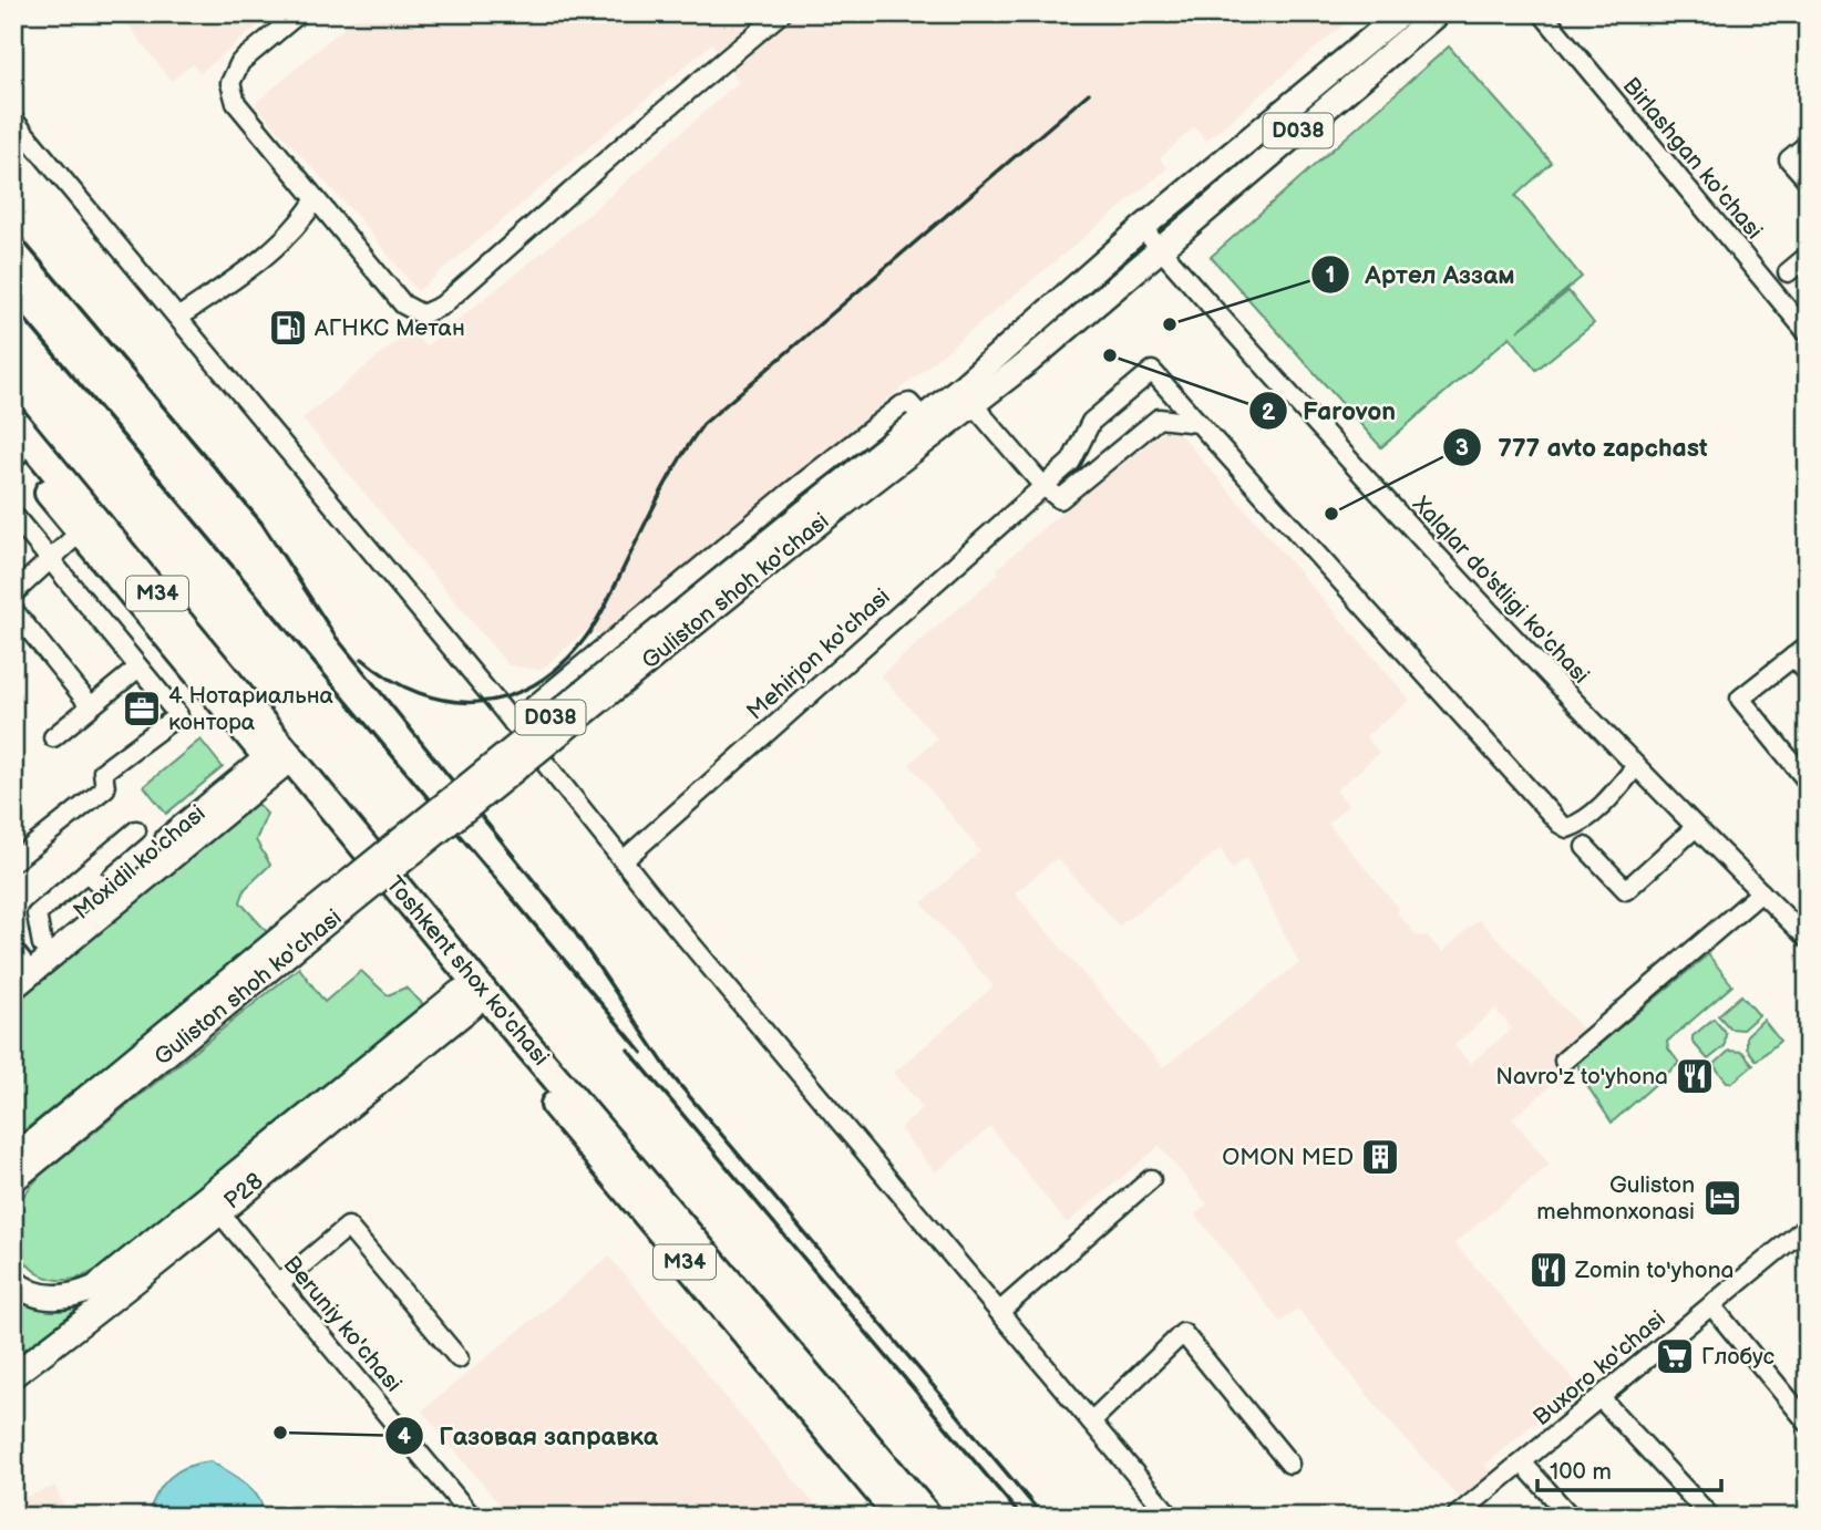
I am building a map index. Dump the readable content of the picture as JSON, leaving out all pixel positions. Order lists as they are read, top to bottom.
{
  "streets": {
    "highway": ["M34", "Toshkent shox ko'chasi"],
    "main road": [
      "D038",
      "Guliston shoh ko'chasi",
      "Moxidil ko'chasi",
      "Р28"
    ],
    "street": [
      "Birlashgan ko'chasi",
      "Xalqlar do'stligi ko'chasi",
      "Mehirjon ko'chasi",
      "Beruniy ko'chasi",
      "Buxoro ko'chasi"
    ]
  },
  "crossings": [
    ["Xalqlar do'stligi ko'chasi", "Guliston shoh ko'chasi"],
    ["Moxidil ko'chasi", "Toshkent shox ko'chasi"],
    ["Toshkent shox ko'chasi", "Р28"],
    ["Р28", "Beruniy ko'chasi"]
  ],
  "places": {
    "other": [
      "Артел Аззам",
      "Farovon",
      "777 avto zapchast",
      "Газовая заправка"
    ],
    "fuel station": ["АГНКС Метан"],
    "office": ["4 Нотариальна контора"],
    "restaurant": ["Navro'z to'yhona", "Zomin to'yhona"],
    "building": ["OMON MED"],
    "hotel": ["Guliston mehmonxonasi"],
    "supermarket": ["Глобус"]
  },
  "scale_bar": "100 m"
}
